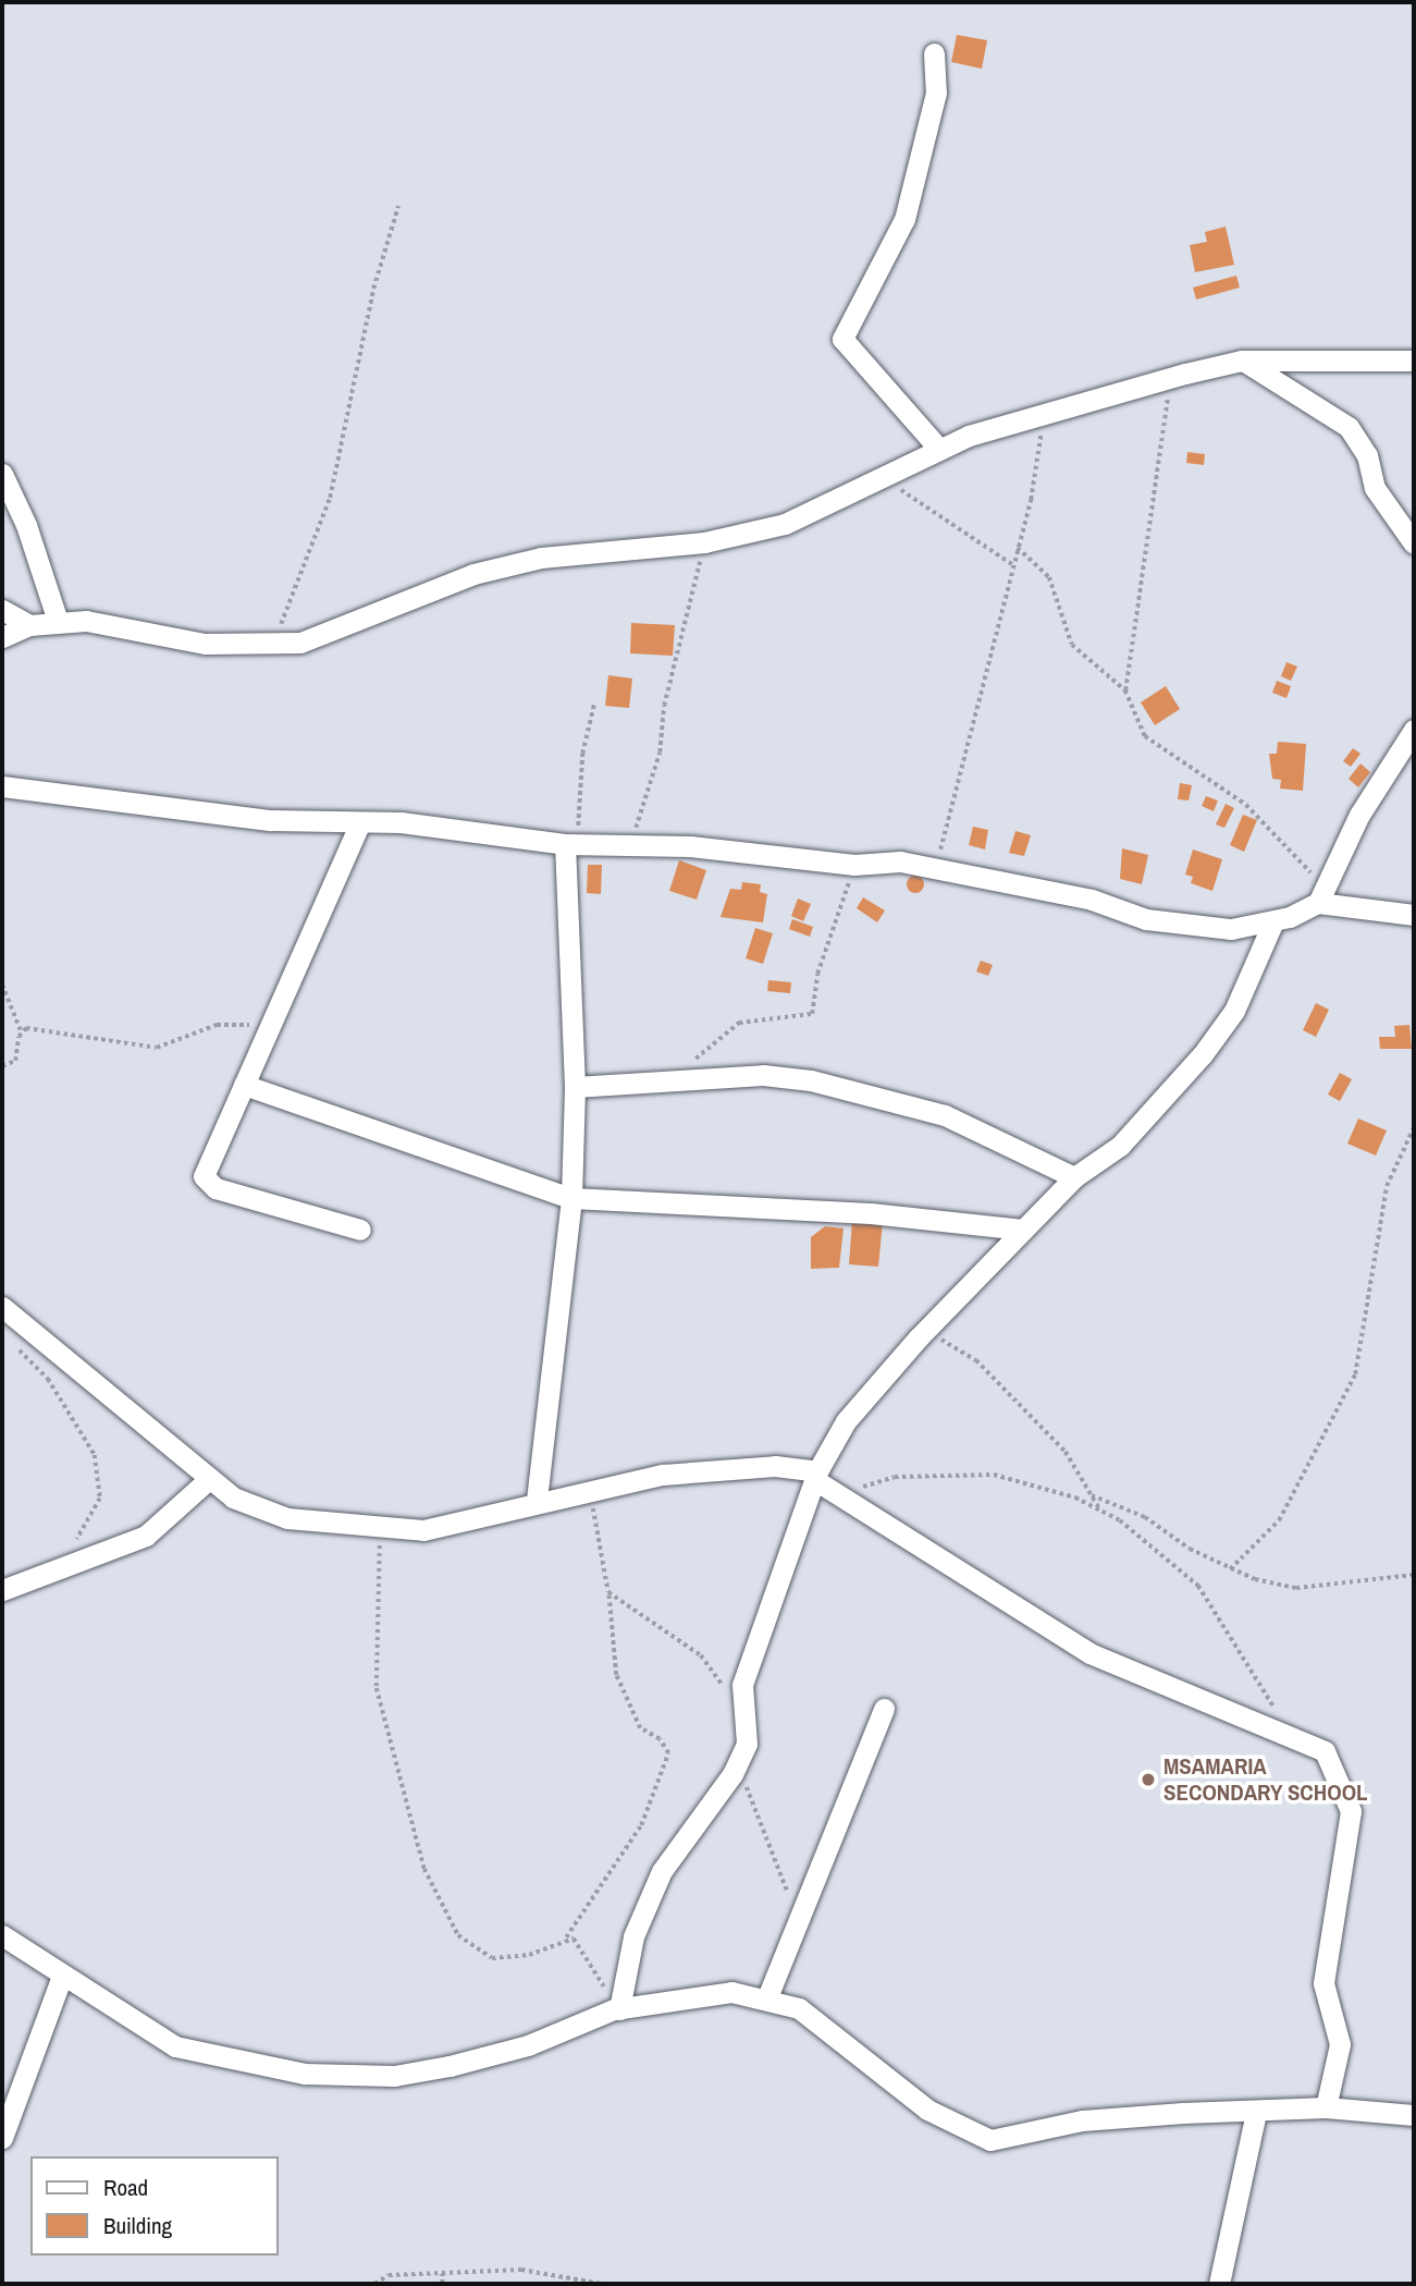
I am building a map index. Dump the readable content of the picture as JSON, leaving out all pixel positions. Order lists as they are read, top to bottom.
{
  "places": ["MSAMARIA SECONDARY SCHOOL"],
  "legend": ["Road", "Building"]
}
